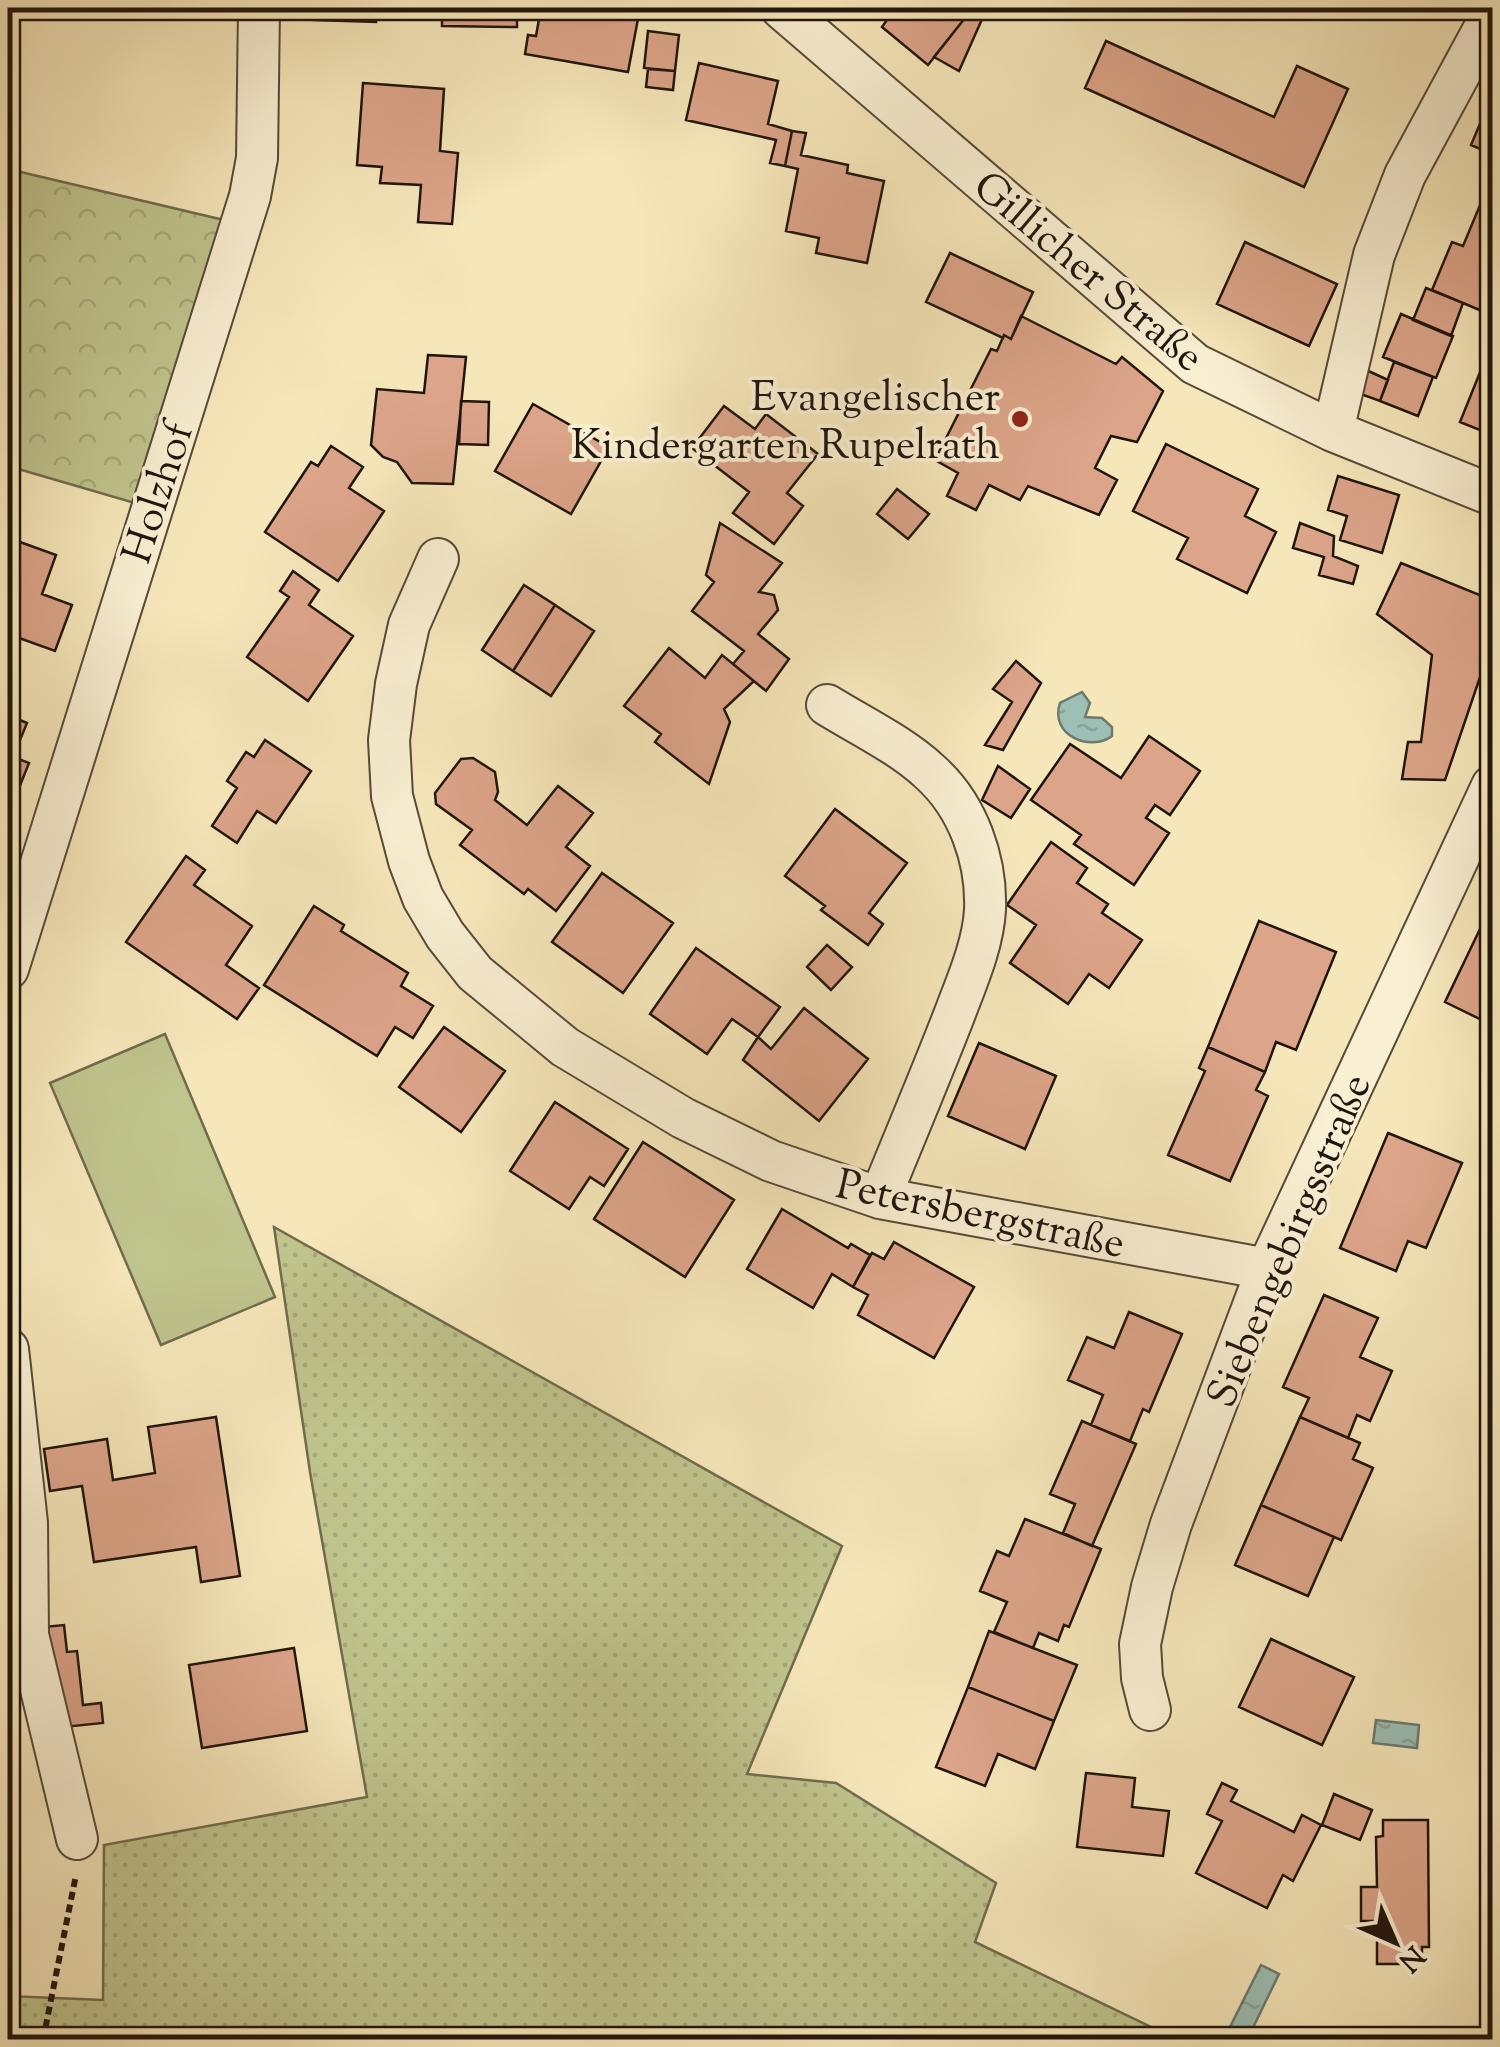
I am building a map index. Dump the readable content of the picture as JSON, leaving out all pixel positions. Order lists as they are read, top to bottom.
{
  "streets": {
    "street": [
      "Gillicher Straße",
      "Holzhof",
      "Petersbergstraße",
      "Siebengebirgsstraße"
    ]
  },
  "crossings": [
    ["Petersbergstraße", "Siebengebirgsstraße"]
  ],
  "places": ["Evangelischer Kindergarten Rupelrath"],
  "north": "bottom right"
}
